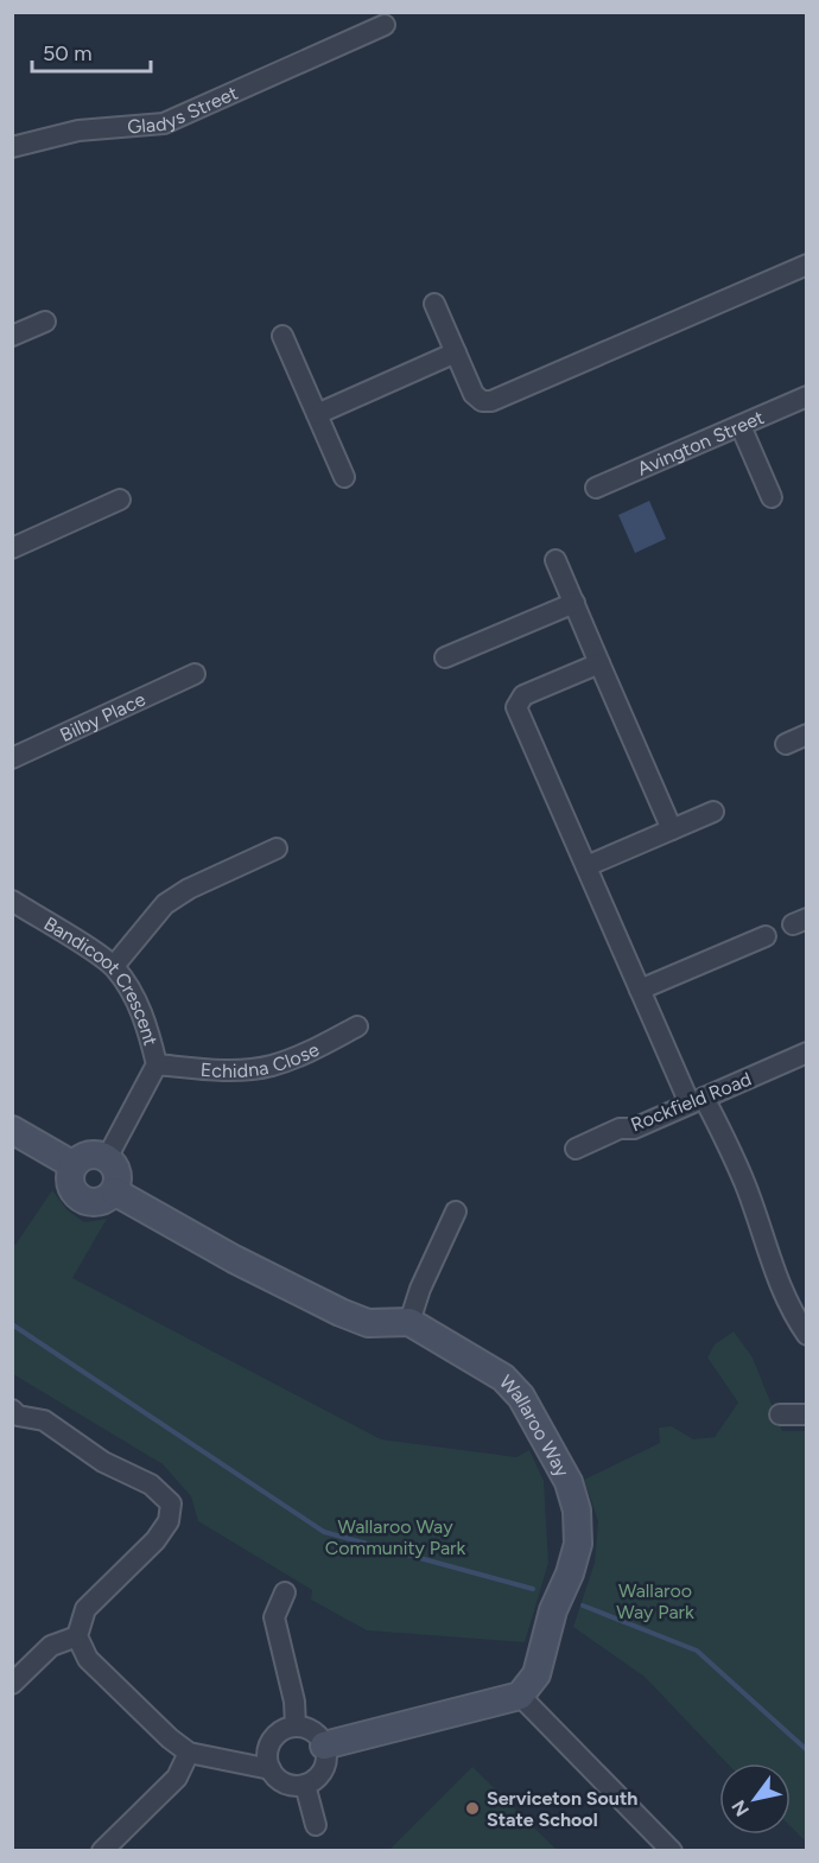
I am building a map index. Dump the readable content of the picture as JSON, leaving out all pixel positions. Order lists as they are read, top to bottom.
{
  "streets": {
    "street": [
      "Gladys Street",
      "Avington Street",
      "Bilby Place",
      "Bandicoot Crescent",
      "Echidna Close",
      "Rockfield Road",
      "Wallaroo Way"
    ]
  },
  "crossings": [
    ["Bandicoot Crescent", "Echidna Close"]
  ],
  "parks": ["Wallaroo Way Community Park", "Wallaroo Way Park"],
  "places": ["Serviceton South State School"],
  "scale_bar": "50 m",
  "north": "bottom left"
}
